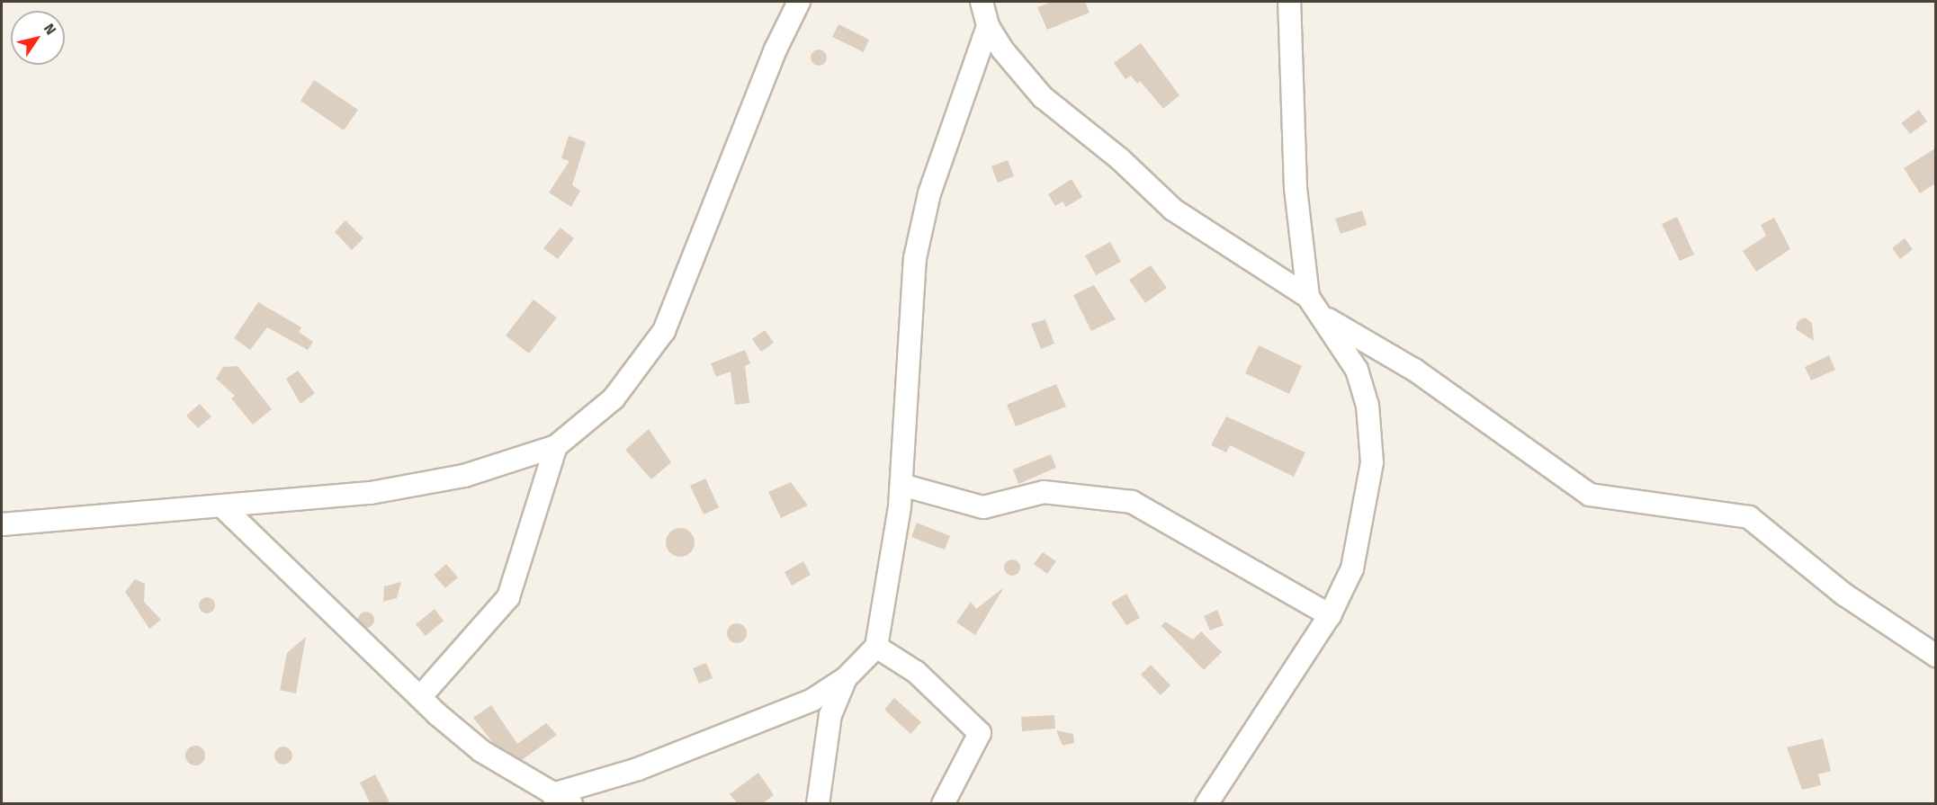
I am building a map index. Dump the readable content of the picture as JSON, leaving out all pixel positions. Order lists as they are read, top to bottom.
{
  "north": "top right"
}
